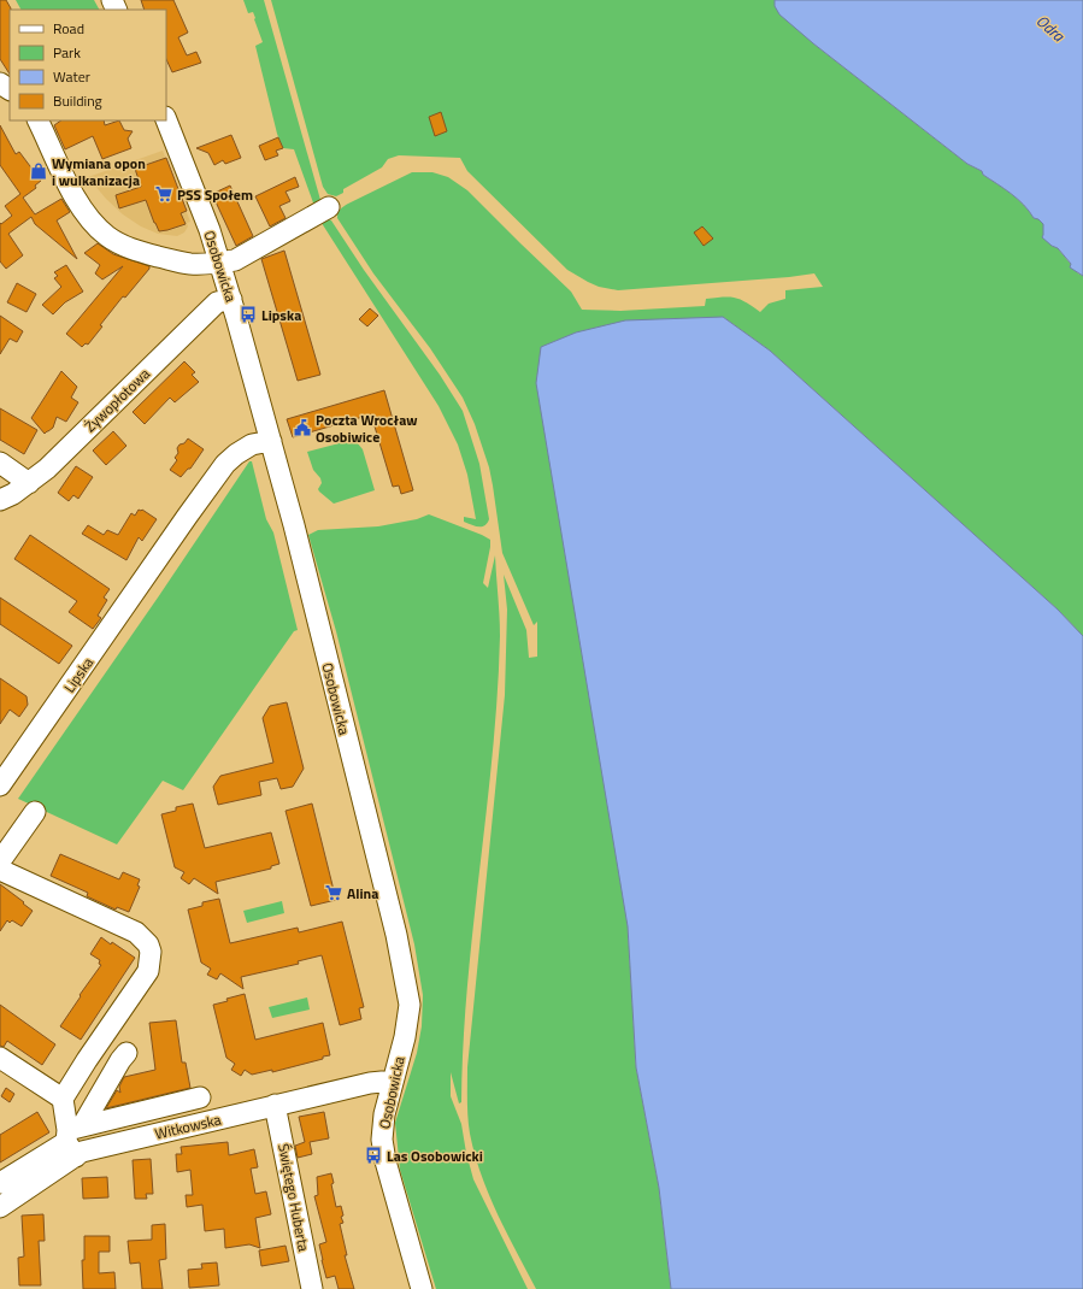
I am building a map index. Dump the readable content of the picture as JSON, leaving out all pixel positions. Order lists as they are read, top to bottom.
{
  "streets": {
    "street": [
      "Osobowicka",
      "Żywopłotowa",
      "Lipska",
      "Witkowska",
      "Świętego Huberta"
    ]
  },
  "crossings": [
    ["Osobowicka", "Żywopłotowa"],
    ["Osobowicka", "Lipska"],
    ["Osobowicka", "Witkowska"],
    ["Witkowska", "Świętego Huberta"]
  ],
  "water": ["Odra"],
  "places": {
    "shop": ["Wymiana opon i wulkanizacja"],
    "supermarket": ["PSS Społem", "Alina"],
    "bus stop": ["Lipska", "Las Osobowicki"],
    "public building": ["Poczta Wrocław Osobiwice"]
  },
  "legend": [
    "Road",
    "Park",
    "Water",
    "Building"
  ]
}
